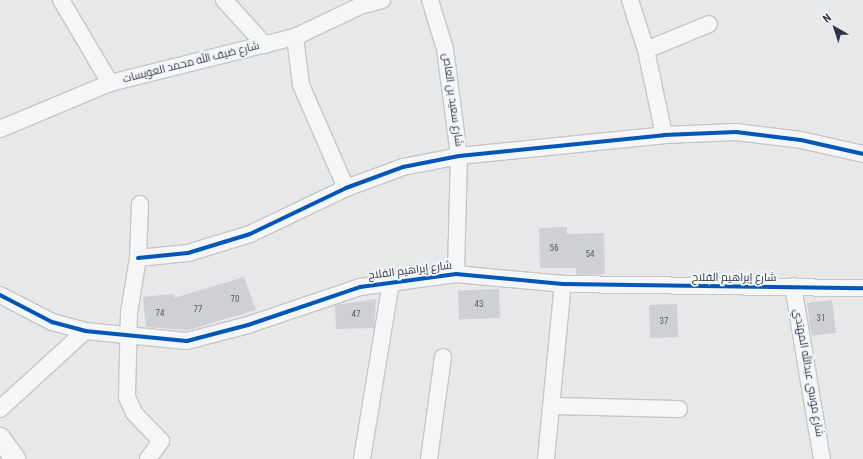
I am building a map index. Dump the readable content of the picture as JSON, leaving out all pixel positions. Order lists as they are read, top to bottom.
{
  "streets": {
    "street": [
      "شارع ضيف الله محمد العويسات",
      "شارع سعيد بن العاص",
      "شارع إبراهيم الفلاح",
      "شارع موسى عبدالله المهتدي"
    ]
  },
  "crossings": [
    ["شارع سعيد بن العاص", "شارع إبراهيم الفلاح"],
    ["شارع إبراهيم الفلاح", "شارع موسى عبدالله المهتدي"]
  ],
  "house_numbers": [
    "56",
    "54",
    "70",
    "43",
    "77",
    "74",
    "47",
    "31",
    "37"
  ],
  "north": "top left"
}
